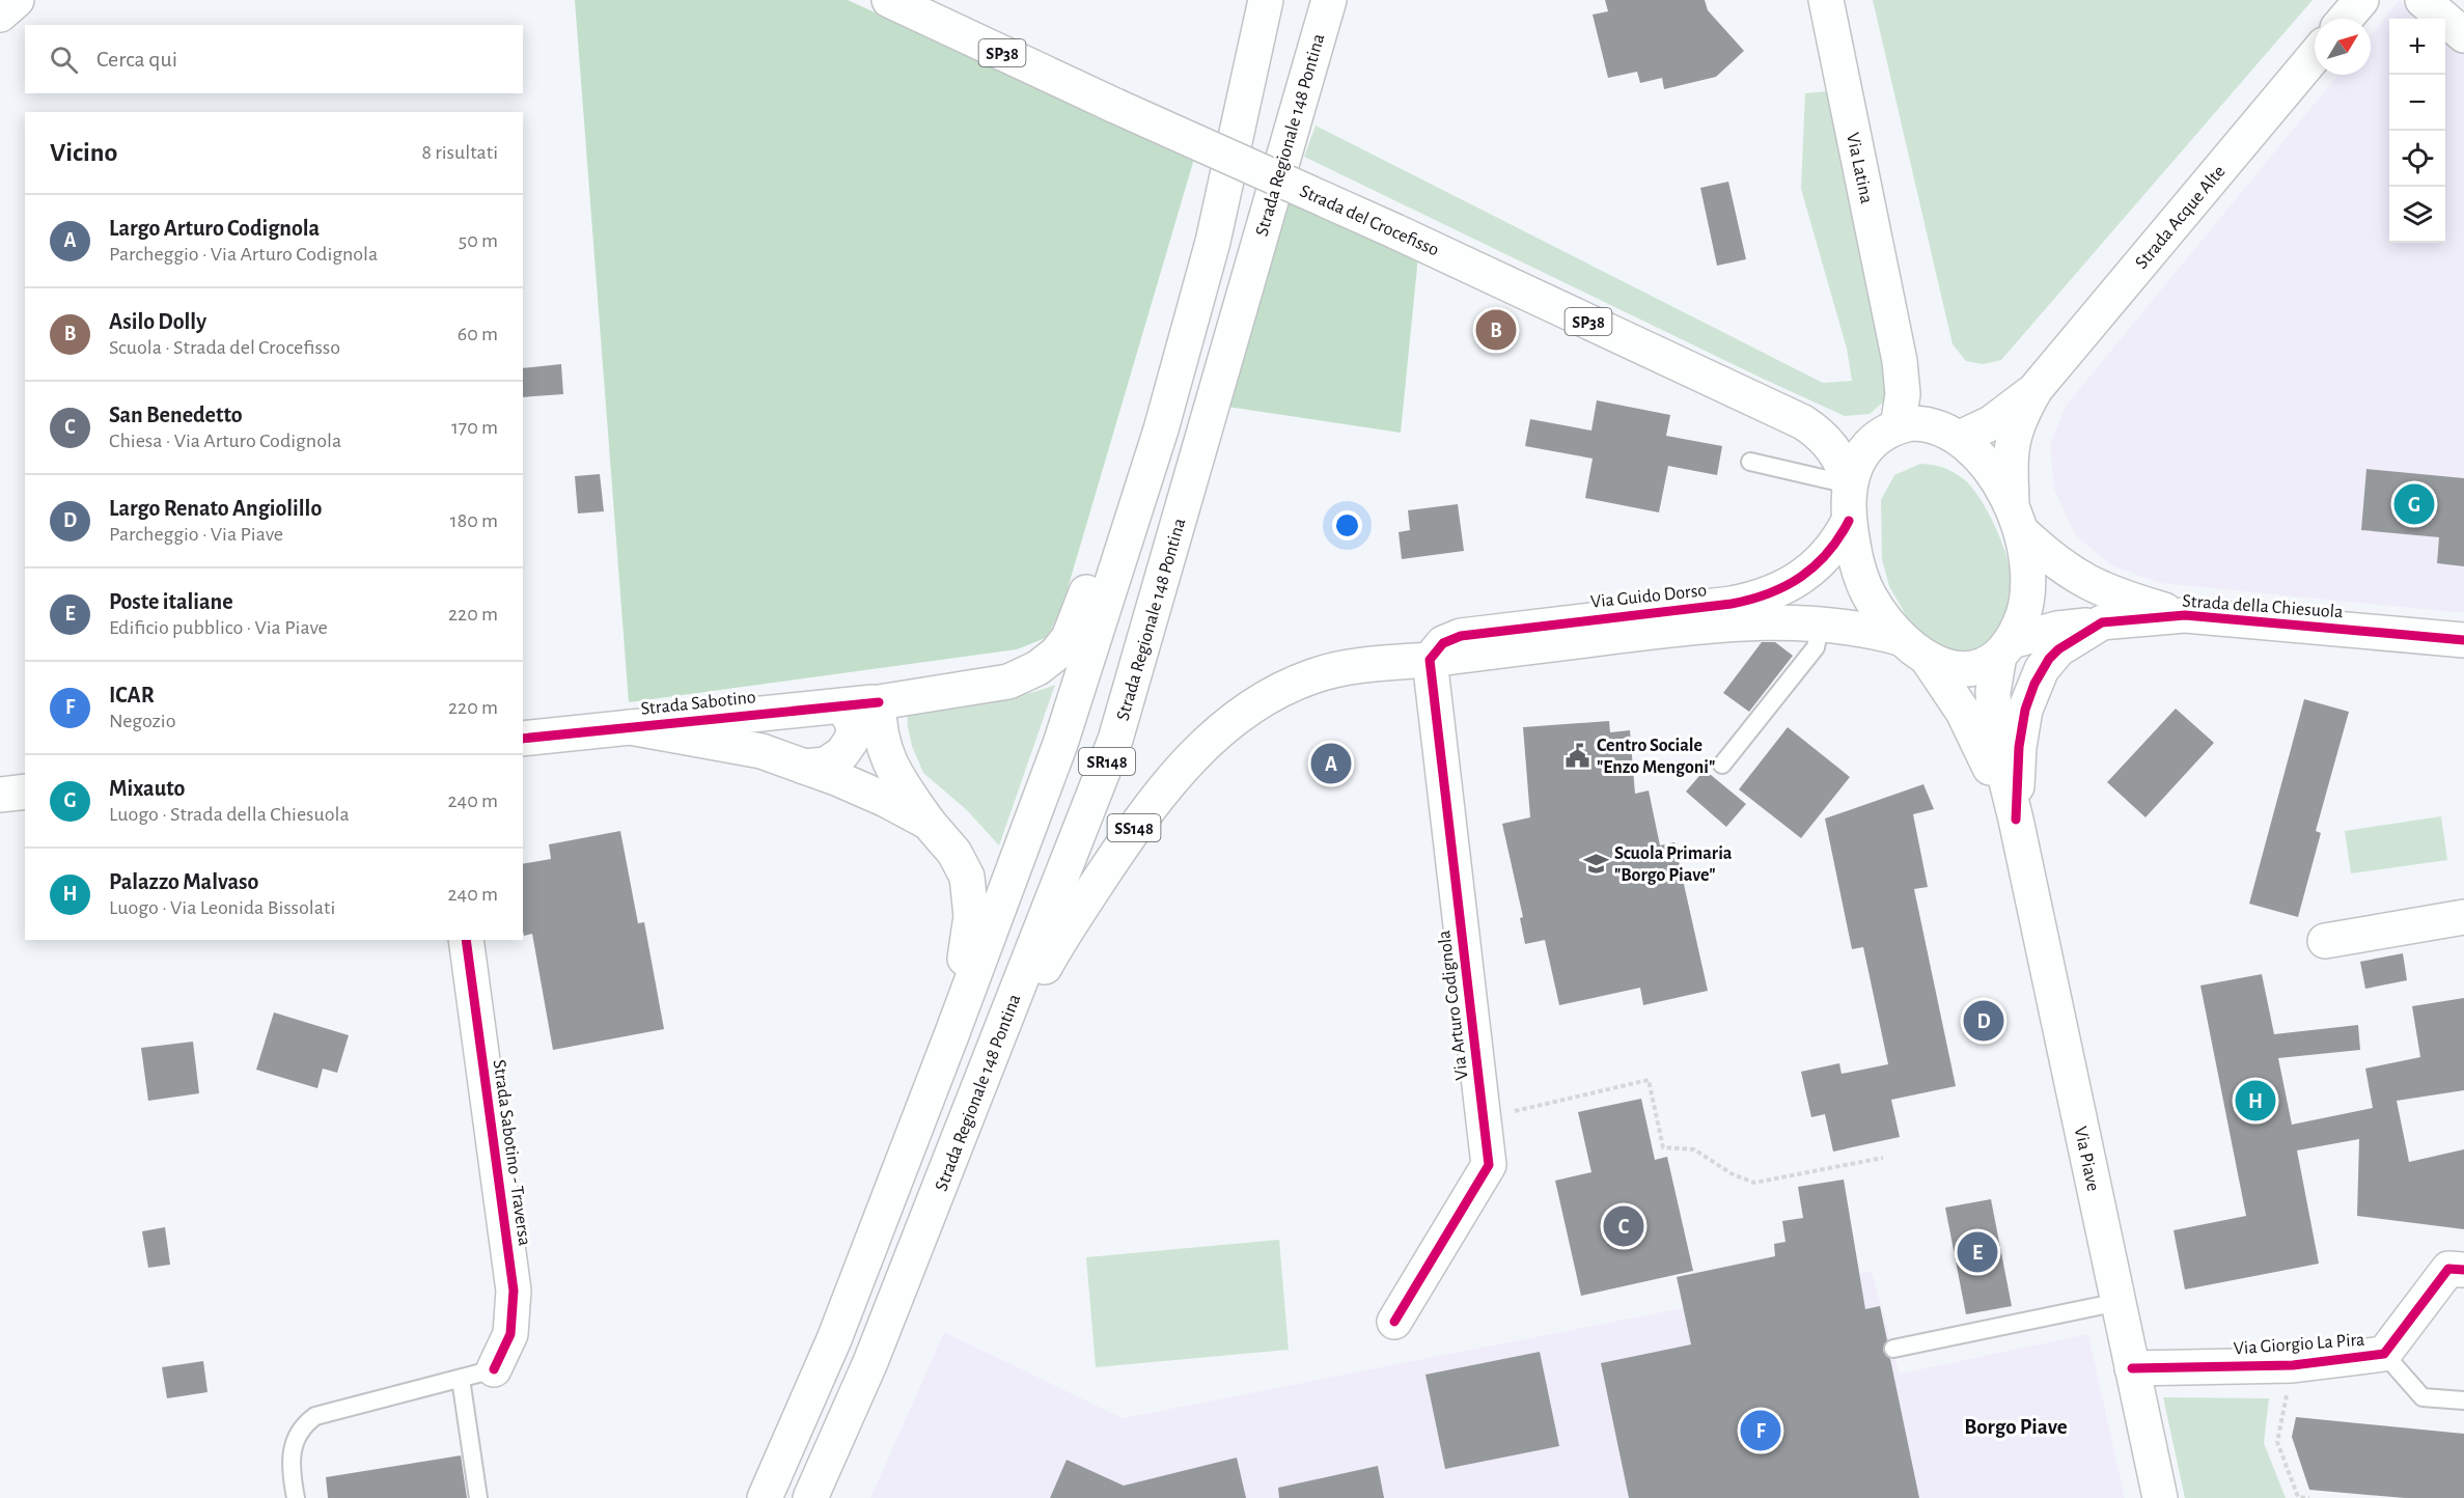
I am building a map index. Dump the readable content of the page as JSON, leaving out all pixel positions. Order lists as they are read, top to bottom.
{
  "streets": {
    "main road": [
      "SP38",
      "Strada Regionale 148 Pontina",
      "Via Latina",
      "Strada Acque Alte",
      "Strada del Crocefisso",
      "Via Guido Dorso",
      "Strada della Chiesuola",
      "Strada Sabotino",
      "SR148",
      "SS148",
      "Via Arturo Codignola",
      "Strada Sabotino - Traversa",
      "Via Piave",
      "Via Giorgio La Pira"
    ]
  },
  "crossings": [
    ["Strada Regionale 148 Pontina", "SS148"],
    ["Via Latina", "Strada Acque Alte"],
    ["Via Latina", "Strada del Crocefisso"],
    ["Via Latina", "Via Guido Dorso"],
    ["Via Latina", "Strada della Chiesuola"],
    ["Via Latina", "Via Piave"],
    ["Strada Acque Alte", "Strada del Crocefisso"],
    ["Strada Acque Alte", "Via Guido Dorso"],
    ["Strada Acque Alte", "Strada della Chiesuola"],
    ["Strada Acque Alte", "Via Piave"],
    ["Strada del Crocefisso", "Via Guido Dorso"],
    ["Strada del Crocefisso", "Strada della Chiesuola"],
    ["Strada del Crocefisso", "Via Piave"],
    ["Via Guido Dorso", "Strada della Chiesuola"],
    ["Via Guido Dorso", "SS148"],
    ["Via Guido Dorso", "Via Arturo Codignola"],
    ["Via Guido Dorso", "Via Piave"],
    ["Strada della Chiesuola", "Via Piave"],
    ["Strada Sabotino", "SR148"],
    ["SS148", "Via Arturo Codignola"],
    ["Via Piave", "Via Giorgio La Pira"]
  ],
  "districts": ["Borgo Piave"],
  "places": {
    "public building": ["Centro Sociale \"Enzo Mengoni\""],
    "school or university": ["Scuola Primaria \"Borgo Piave\""]
  },
  "north": "top right",
  "page": {
    "map_buttons": ["+", "−"],
    "search": "Cerca qui",
    "heading": ["Vicino", "8 risultati"],
    "list": [
      {
        "mark": "A",
        "name": "Largo Arturo Codignola",
        "note": "Parcheggio · Via Arturo Codignola",
        "value": "50 m"
      },
      {
        "mark": "B",
        "name": "Asilo Dolly",
        "note": "Scuola · Strada del Crocefisso",
        "value": "60 m"
      },
      {
        "mark": "C",
        "name": "San Benedetto",
        "note": "Chiesa · Via Arturo Codignola",
        "value": "170 m"
      },
      {
        "mark": "D",
        "name": "Largo Renato Angiolillo",
        "note": "Parcheggio · Via Piave",
        "value": "180 m"
      },
      {
        "mark": "E",
        "name": "Poste italiane",
        "note": "Edificio pubblico · Via Piave",
        "value": "220 m"
      },
      {
        "mark": "F",
        "name": "ICAR",
        "note": "Negozio",
        "value": "220 m"
      },
      {
        "mark": "G",
        "name": "Mixauto",
        "note": "Luogo · Strada della Chiesuola",
        "value": "240 m"
      },
      {
        "mark": "H",
        "name": "Palazzo Malvaso",
        "note": "Luogo · Via Leonida Bissolati",
        "value": "240 m"
      }
    ],
    "pins": [
      "B",
      "G",
      "A",
      "D",
      "H",
      "C",
      "E",
      "F"
    ]
  }
}
